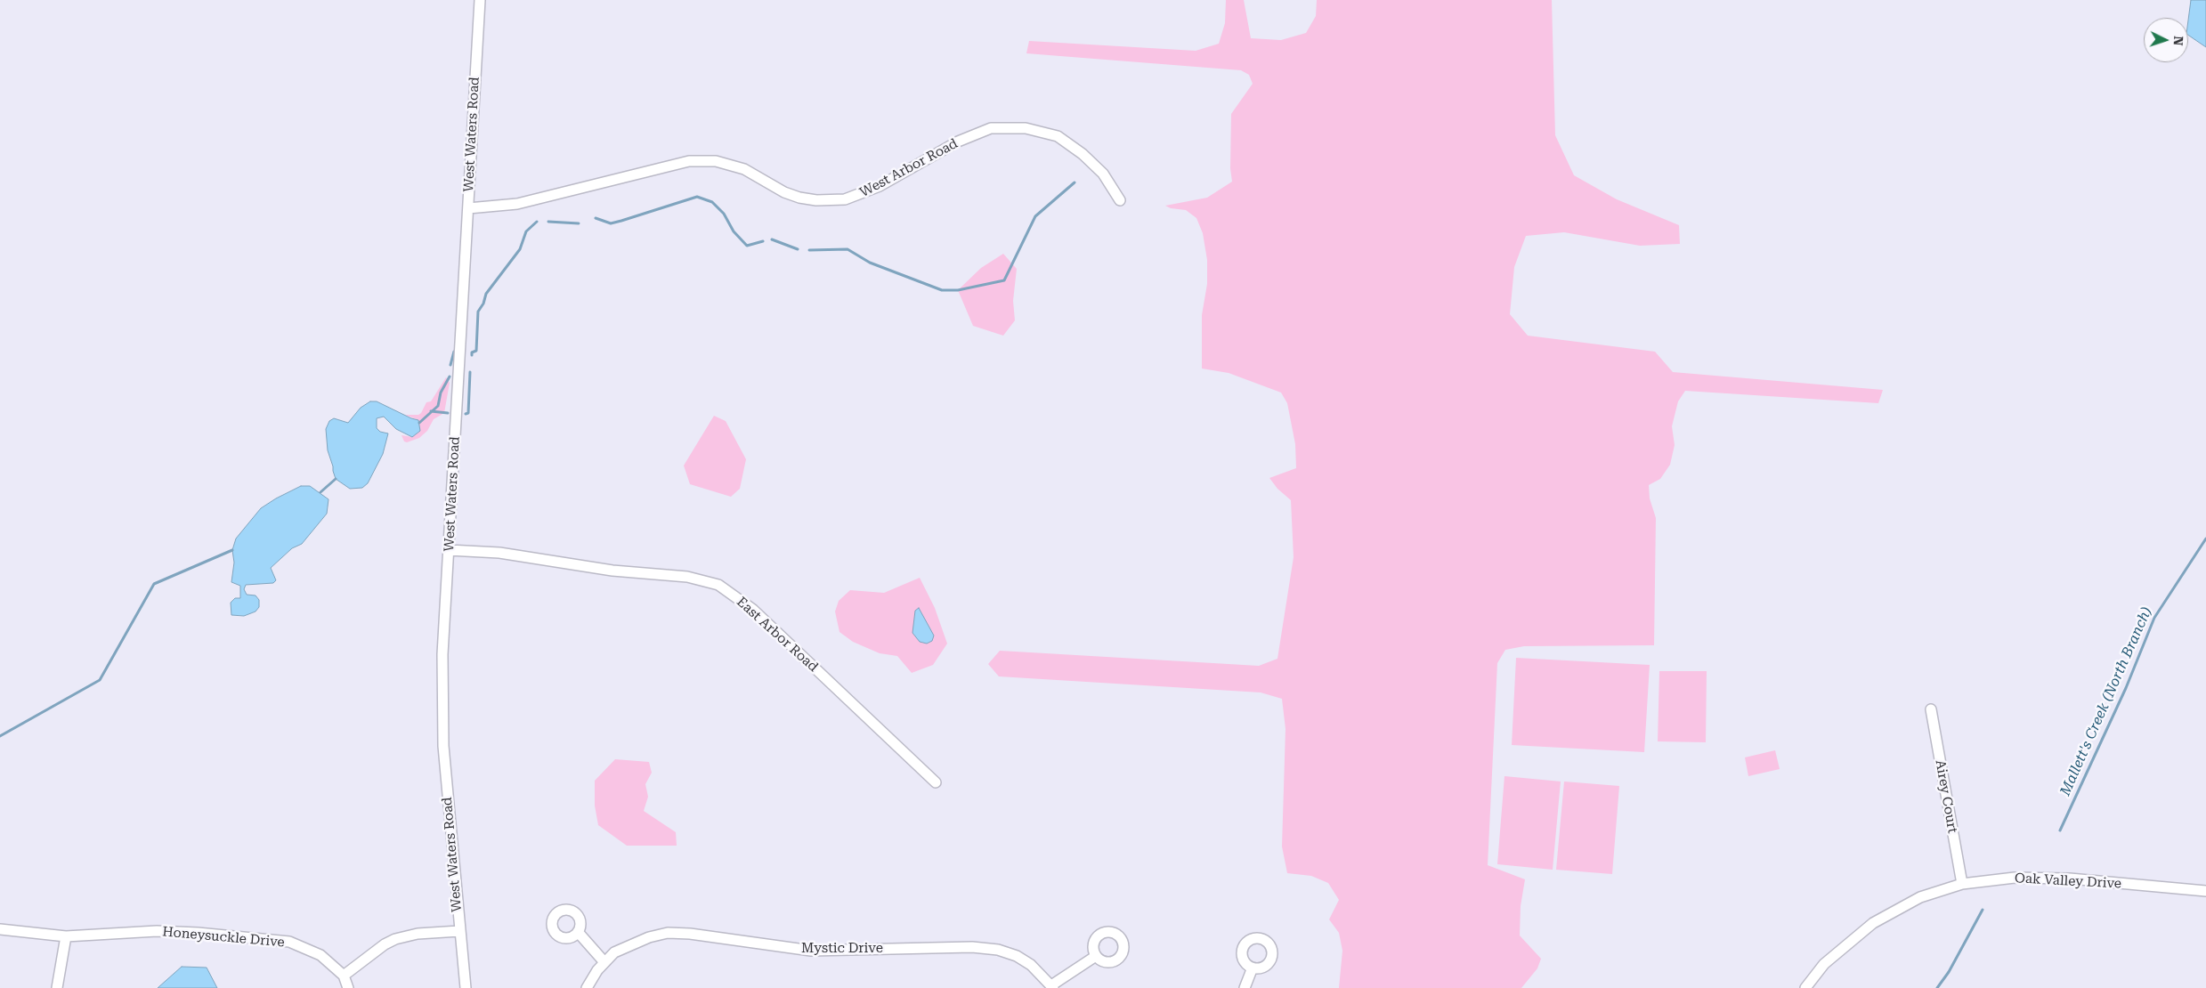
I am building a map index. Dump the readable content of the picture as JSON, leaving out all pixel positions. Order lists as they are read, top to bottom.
{
  "streets": {
    "street": [
      "West Waters Road",
      "West Arbor Road",
      "East Arbor Road",
      "Airey Court",
      "Oak Valley Drive",
      "Honeysuckle Drive",
      "Mystic Drive"
    ]
  },
  "crossings": [
    ["West Waters Road", "West Arbor Road"],
    ["West Waters Road", "East Arbor Road"],
    ["Airey Court", "Oak Valley Drive"]
  ],
  "water": ["Mallett's Creek (North Branch)"],
  "north": "right"
}
